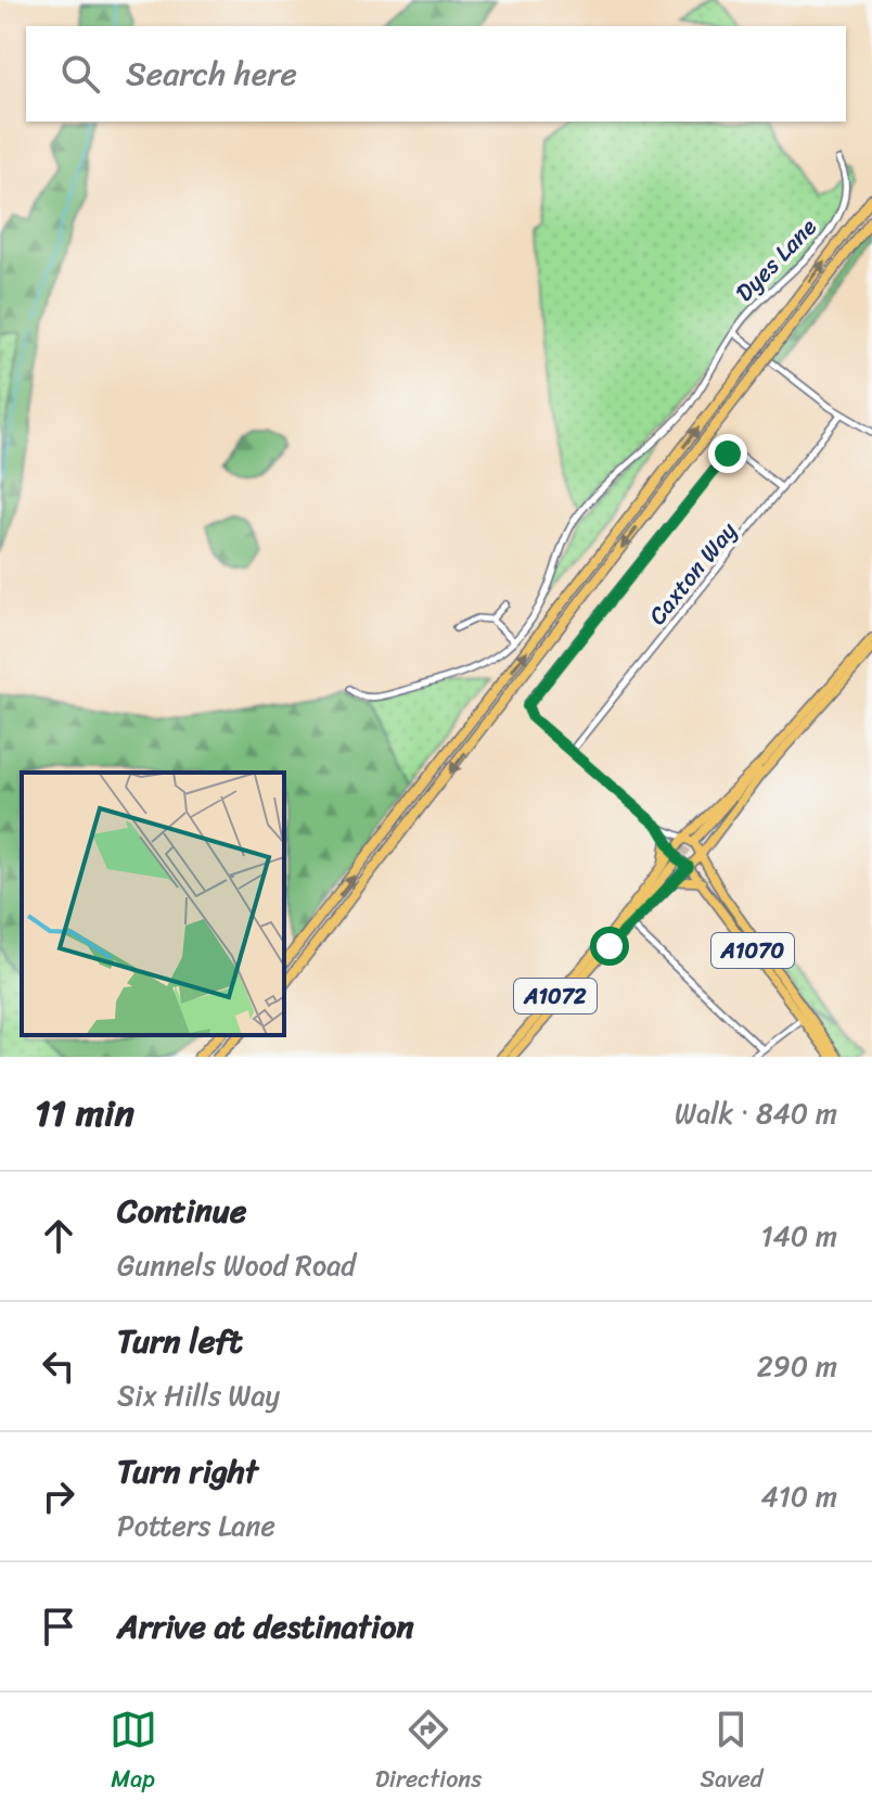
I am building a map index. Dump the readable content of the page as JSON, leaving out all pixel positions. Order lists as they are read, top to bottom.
{
  "streets": {
    "main road": ["A1070", "A1072"],
    "street": ["Dyes Lane", "Caxton Way"]
  },
  "crossings": [
    ["A1070", "A1072"]
  ],
  "page": {
    "search": "Search here",
    "heading": ["11 min", "Walk · 840 m"],
    "list": [
      ["Continue", "Gunnels Wood Road", "140 m"],
      ["Turn left", "Six Hills Way", "290 m"],
      ["Turn right", "Potters Lane", "410 m"],
      "Arrive at destination"
    ],
    "nav": ["Map", "Directions", "Saved"]
  }
}
